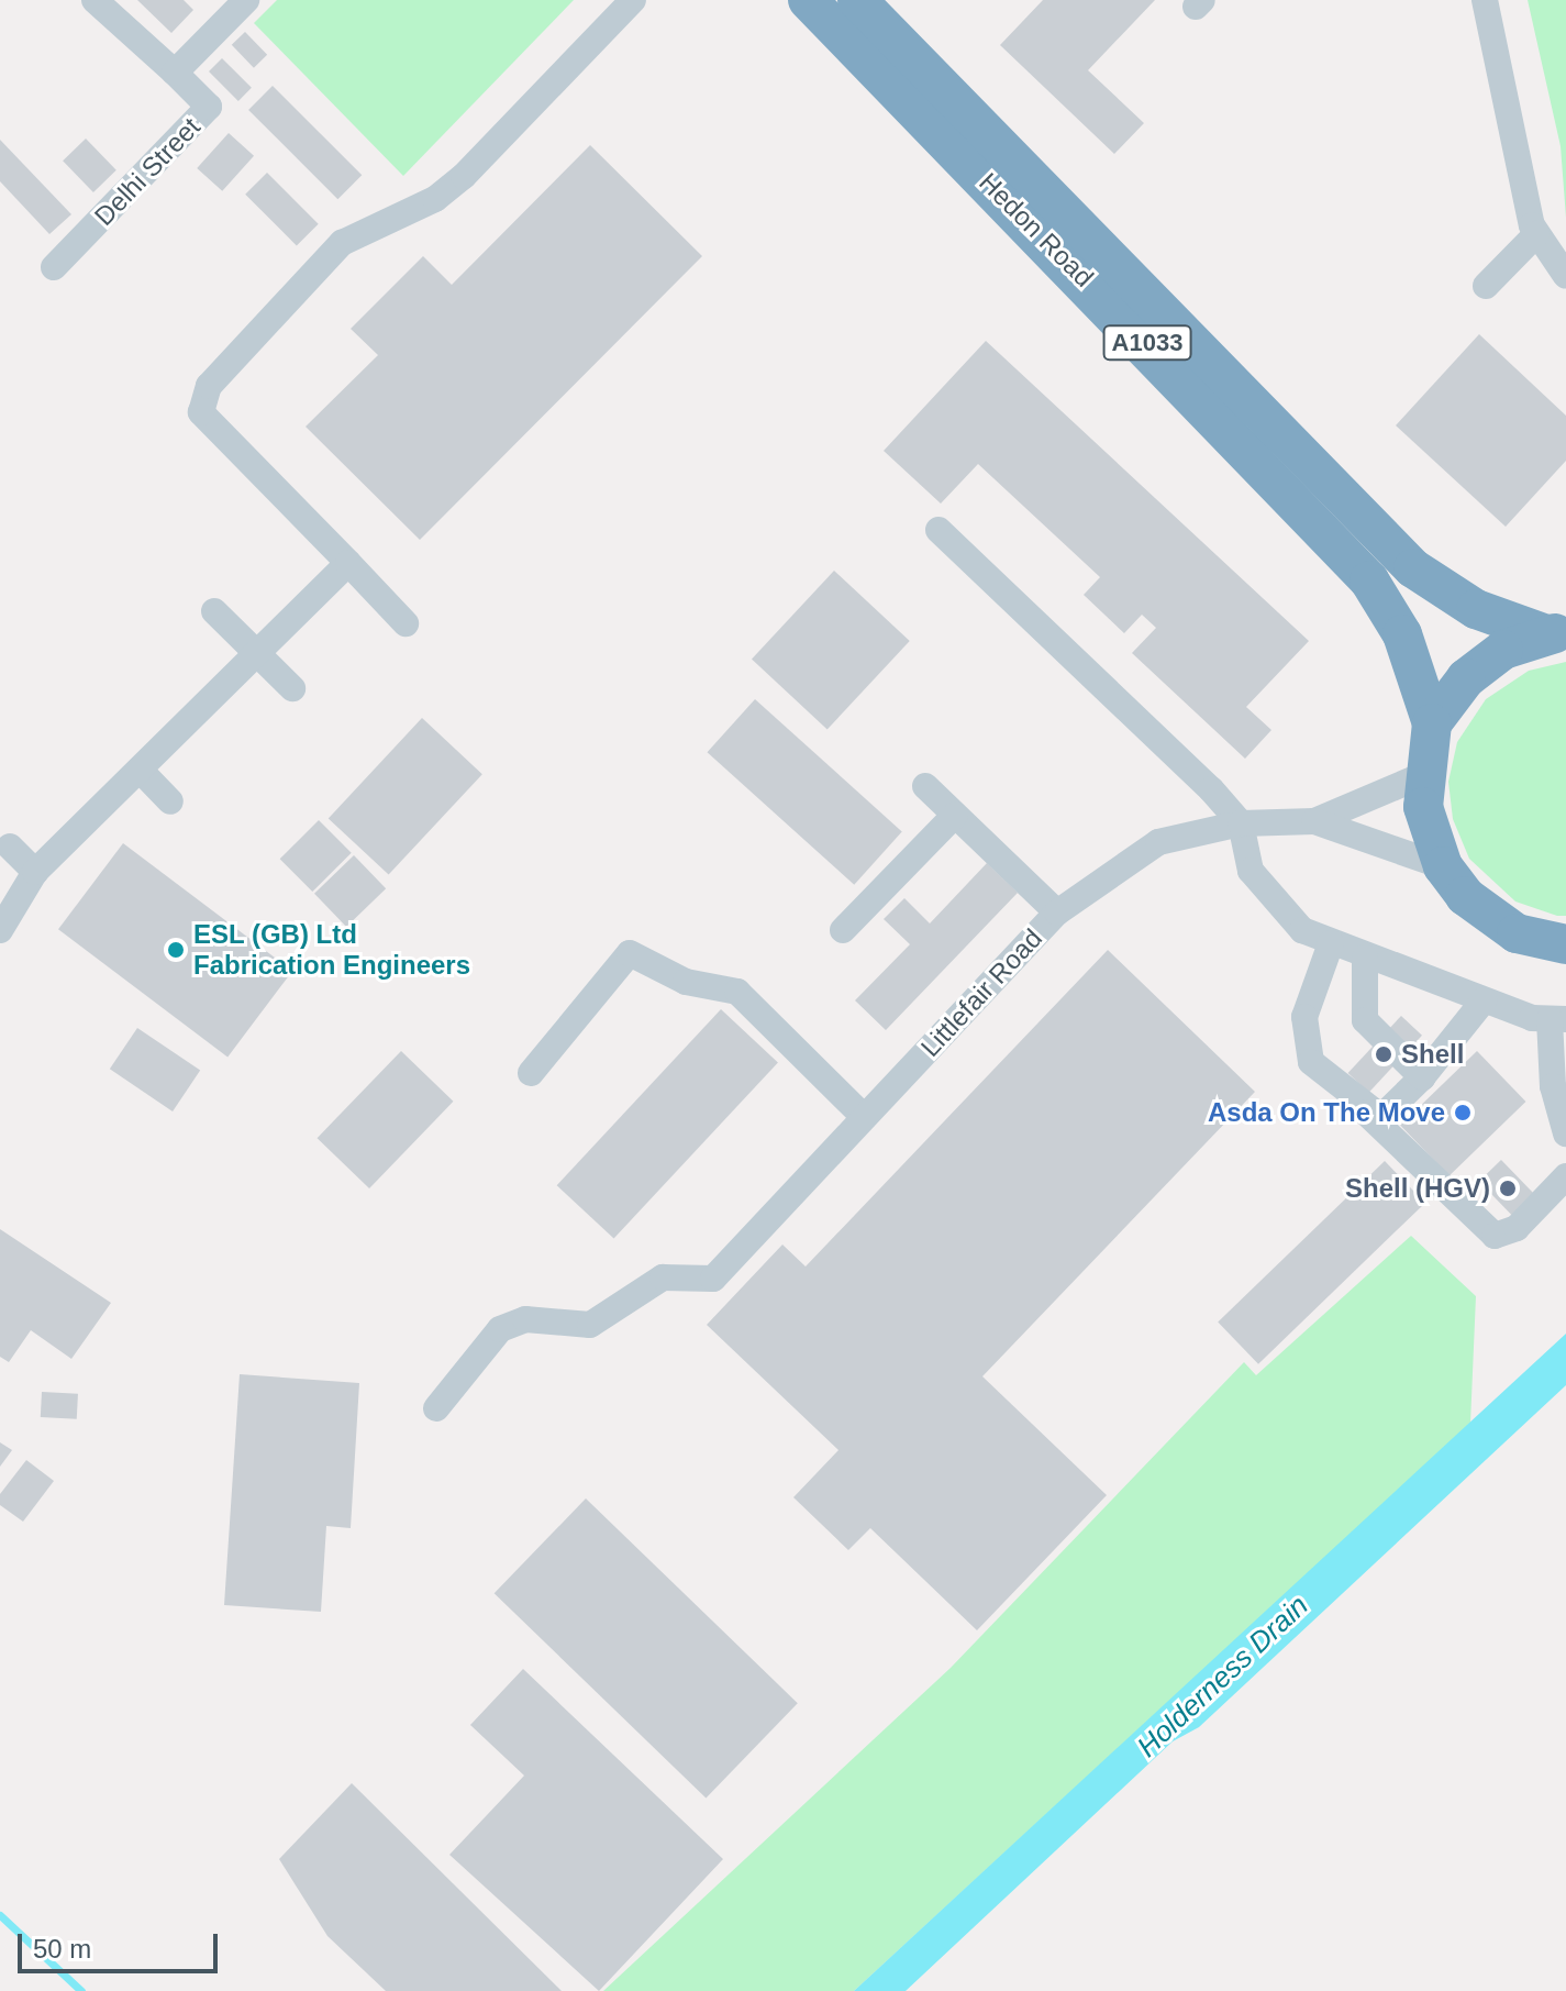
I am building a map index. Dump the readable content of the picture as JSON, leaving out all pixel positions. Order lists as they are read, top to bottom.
{
  "streets": {
    "highway": ["Hedon Road", "A1033"],
    "street": ["Delhi Street", "Littlefair Road"]
  },
  "crossings": [
    ["Hedon Road", "A1033"],
    ["A1033", "Littlefair Road"]
  ],
  "water": ["Holderness Drain"],
  "places": [
    "ESL (GB) Ltd Fabrication Engineers",
    "Shell",
    "Asda On The Move",
    "Shell (HGV)"
  ],
  "scale_bar": "50 m"
}
